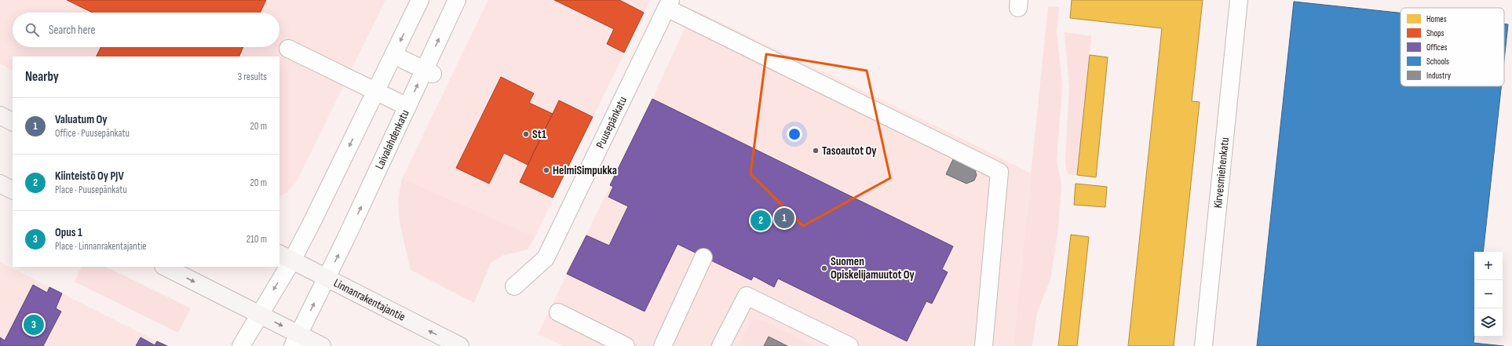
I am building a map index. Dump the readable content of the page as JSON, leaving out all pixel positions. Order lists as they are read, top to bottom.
{
  "streets": {
    "main road": ["Linnanrakentajantie"],
    "street": ["Puusepänkatu", "Laivalahdenkatu", "Kirvesmiehenkatu"]
  },
  "crossings": [
    ["Laivalahdenkatu", "Linnanrakentajantie"]
  ],
  "one_way": ["Linnanrakentajantie"],
  "places": [
    "St1",
    "Tasoautot Oy",
    "HelmiSimpukka",
    "Suomen Opiskelijamuutot Oy"
  ],
  "legend": [
    "Homes",
    "Shops",
    "Offices",
    "Schools",
    "Industry"
  ],
  "page": {
    "search": "Search here",
    "heading": ["Nearby", "3 results"],
    "list": [
      {
        "mark": "1",
        "name": "Valuatum Oy",
        "note": "Office · Puusepänkatu",
        "value": "20 m"
      },
      {
        "mark": "2",
        "name": "Kiinteistö Oy PJV",
        "note": "Place · Puusepänkatu",
        "value": "20 m"
      },
      {
        "mark": "3",
        "name": "Opus 1",
        "note": "Place · Linnanrakentajantie",
        "value": "210 m"
      }
    ],
    "pins": ["1", "2", "3"],
    "map_buttons": ["+", "−"]
  }
}
